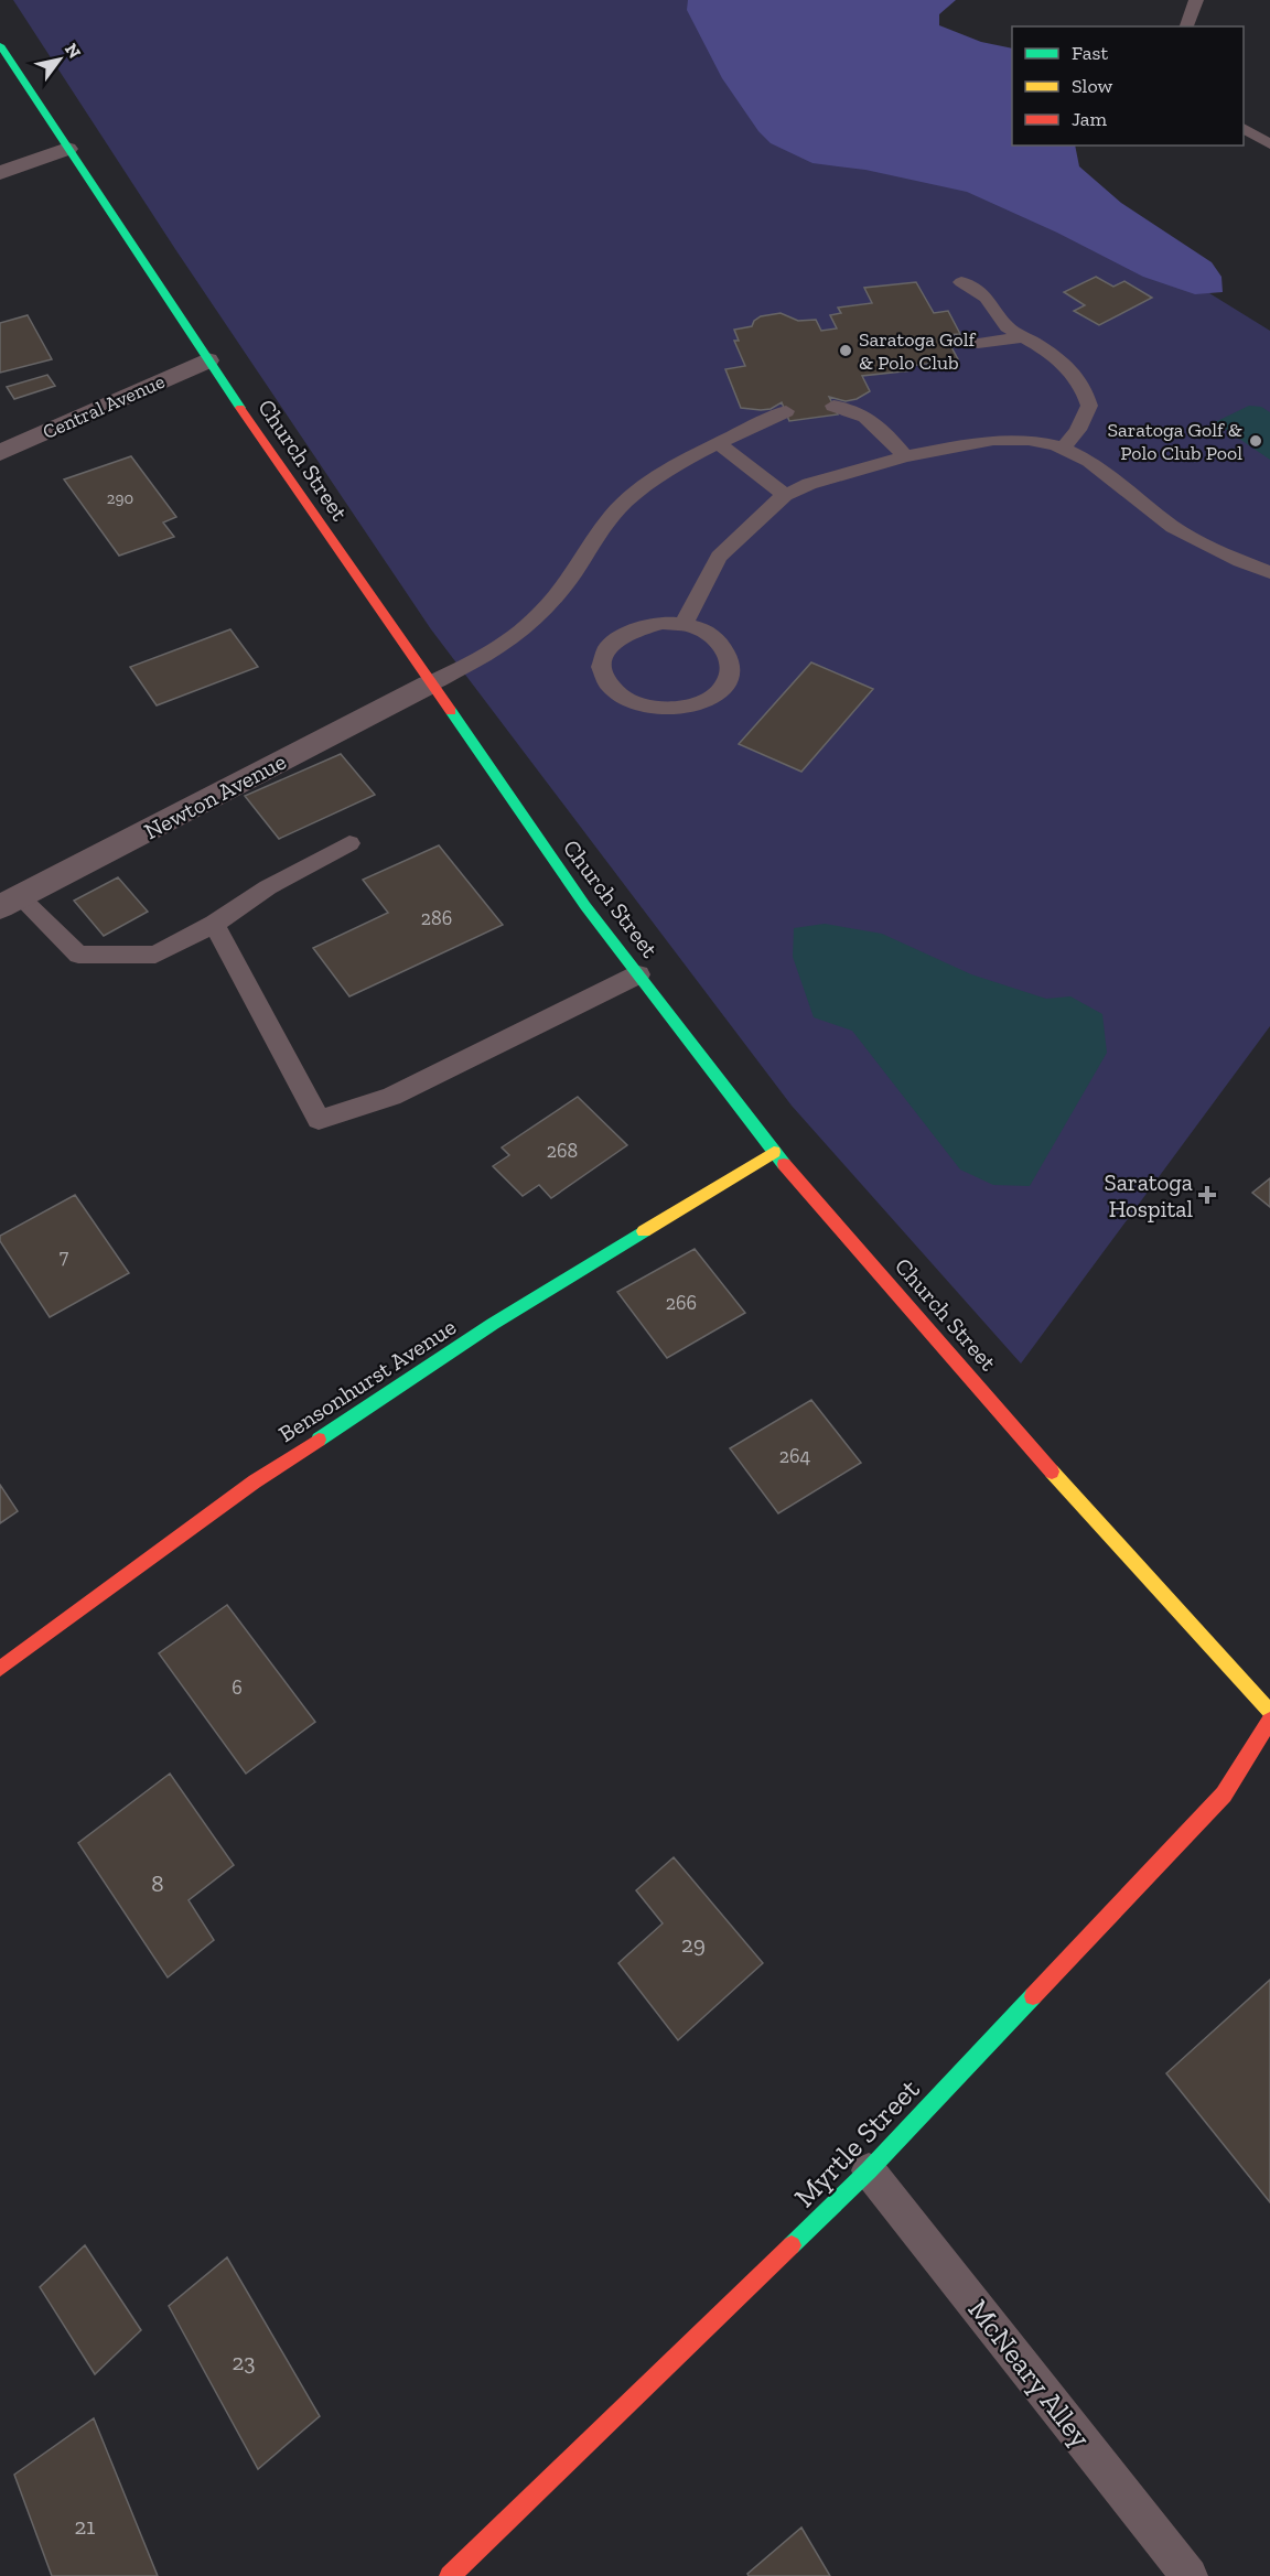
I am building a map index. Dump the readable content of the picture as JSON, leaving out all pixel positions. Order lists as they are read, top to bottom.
{
  "streets": {
    "main road": ["Church Street", "Bensonhurst Avenue", "Myrtle Street"],
    "street": ["Central Avenue", "Newton Avenue"],
    "lane": ["McNeary Alley"]
  },
  "crossings": [
    ["Central Avenue", "Church Street"],
    ["Church Street", "Newton Avenue"],
    ["Church Street", "Bensonhurst Avenue"],
    ["Myrtle Street", "McNeary Alley"]
  ],
  "places": {
    "other": ["Saratoga Golf & Polo Club", "Saratoga Golf & Polo Club Pool"],
    "health": ["Saratoga Hospital"]
  },
  "house_numbers": [
    "290",
    "286",
    "268",
    "7",
    "266",
    "264",
    "6",
    "8",
    "29",
    "23",
    "21"
  ],
  "legend": ["Fast", "Slow", "Jam"],
  "north": "top right"
}
